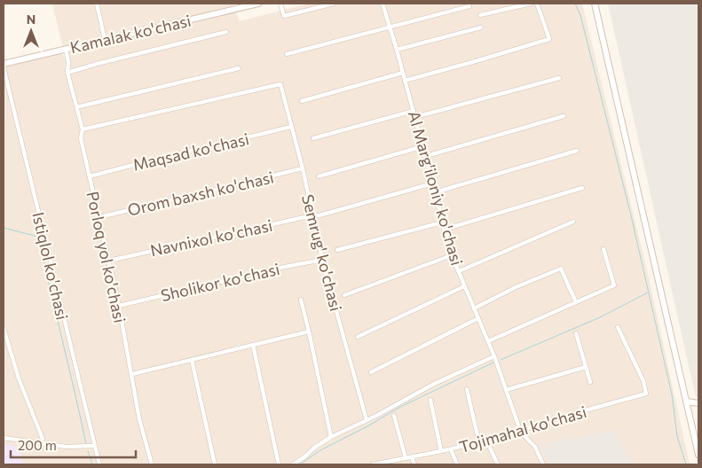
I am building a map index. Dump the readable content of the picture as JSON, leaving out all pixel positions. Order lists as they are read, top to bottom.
{
  "streets": {
    "main road": ["Kamalak ko'chasi"],
    "street": [
      "Maqsad ko'chasi",
      "Al Marg'iloniy ko'chasi",
      "Orom baxsh ko'chasi",
      "Navnixol ko'chasi",
      "Semrug' ko'chasi",
      "Porloq yol ko'chasi",
      "Istiqlol ko'chasi",
      "Sholikor ko'chasi",
      "Tojimahal ko'chasi"
    ]
  },
  "crossings": [
    ["Kamalak ko'chasi", "Porloq yol ko'chasi"],
    ["Maqsad ko'chasi", "Semrug' ko'chasi"],
    ["Maqsad ko'chasi", "Porloq yol ko'chasi"],
    ["Al Marg'iloniy ko'chasi", "Navnixol ko'chasi"],
    ["Al Marg'iloniy ko'chasi", "Tojimahal ko'chasi"],
    ["Orom baxsh ko'chasi", "Semrug' ko'chasi"],
    ["Orom baxsh ko'chasi", "Porloq yol ko'chasi"],
    ["Navnixol ko'chasi", "Semrug' ko'chasi"],
    ["Navnixol ko'chasi", "Porloq yol ko'chasi"],
    ["Semrug' ko'chasi", "Porloq yol ko'chasi"],
    ["Semrug' ko'chasi", "Sholikor ko'chasi"],
    ["Porloq yol ko'chasi", "Sholikor ko'chasi"]
  ],
  "scale_bar": "200 m",
  "north": "top"
}
